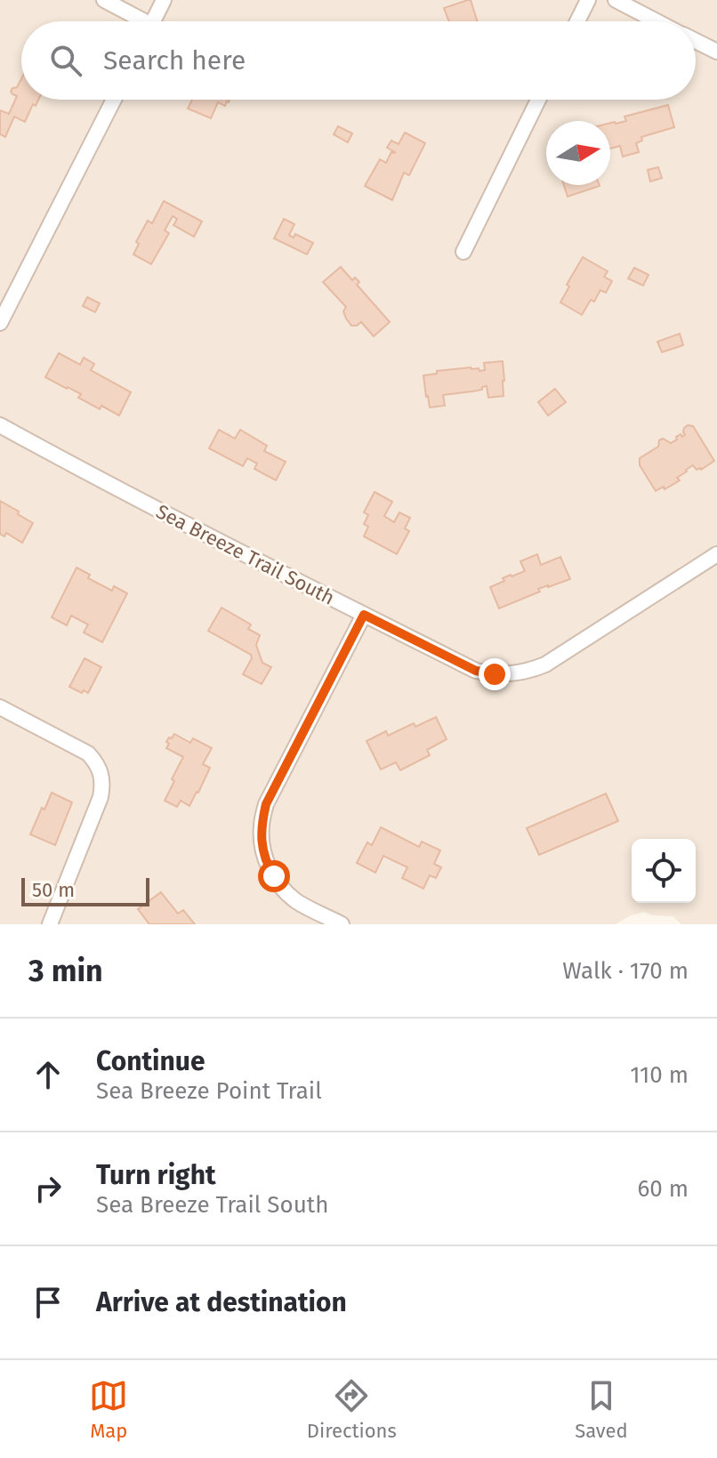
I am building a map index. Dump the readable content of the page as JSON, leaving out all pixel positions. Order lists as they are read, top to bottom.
{
  "streets": {
    "street": ["Sea Breeze Trail South"]
  },
  "scale_bar": "50 m",
  "north": "right",
  "page": {
    "search": "Search here",
    "scale": "50 m",
    "heading": ["3 min", "Walk · 170 m"],
    "list": [
      ["Continue", "Sea Breeze Point Trail", "110 m"],
      ["Turn right", "Sea Breeze Trail South", "60 m"],
      "Arrive at destination"
    ],
    "nav": ["Map", "Directions", "Saved"]
  }
}
